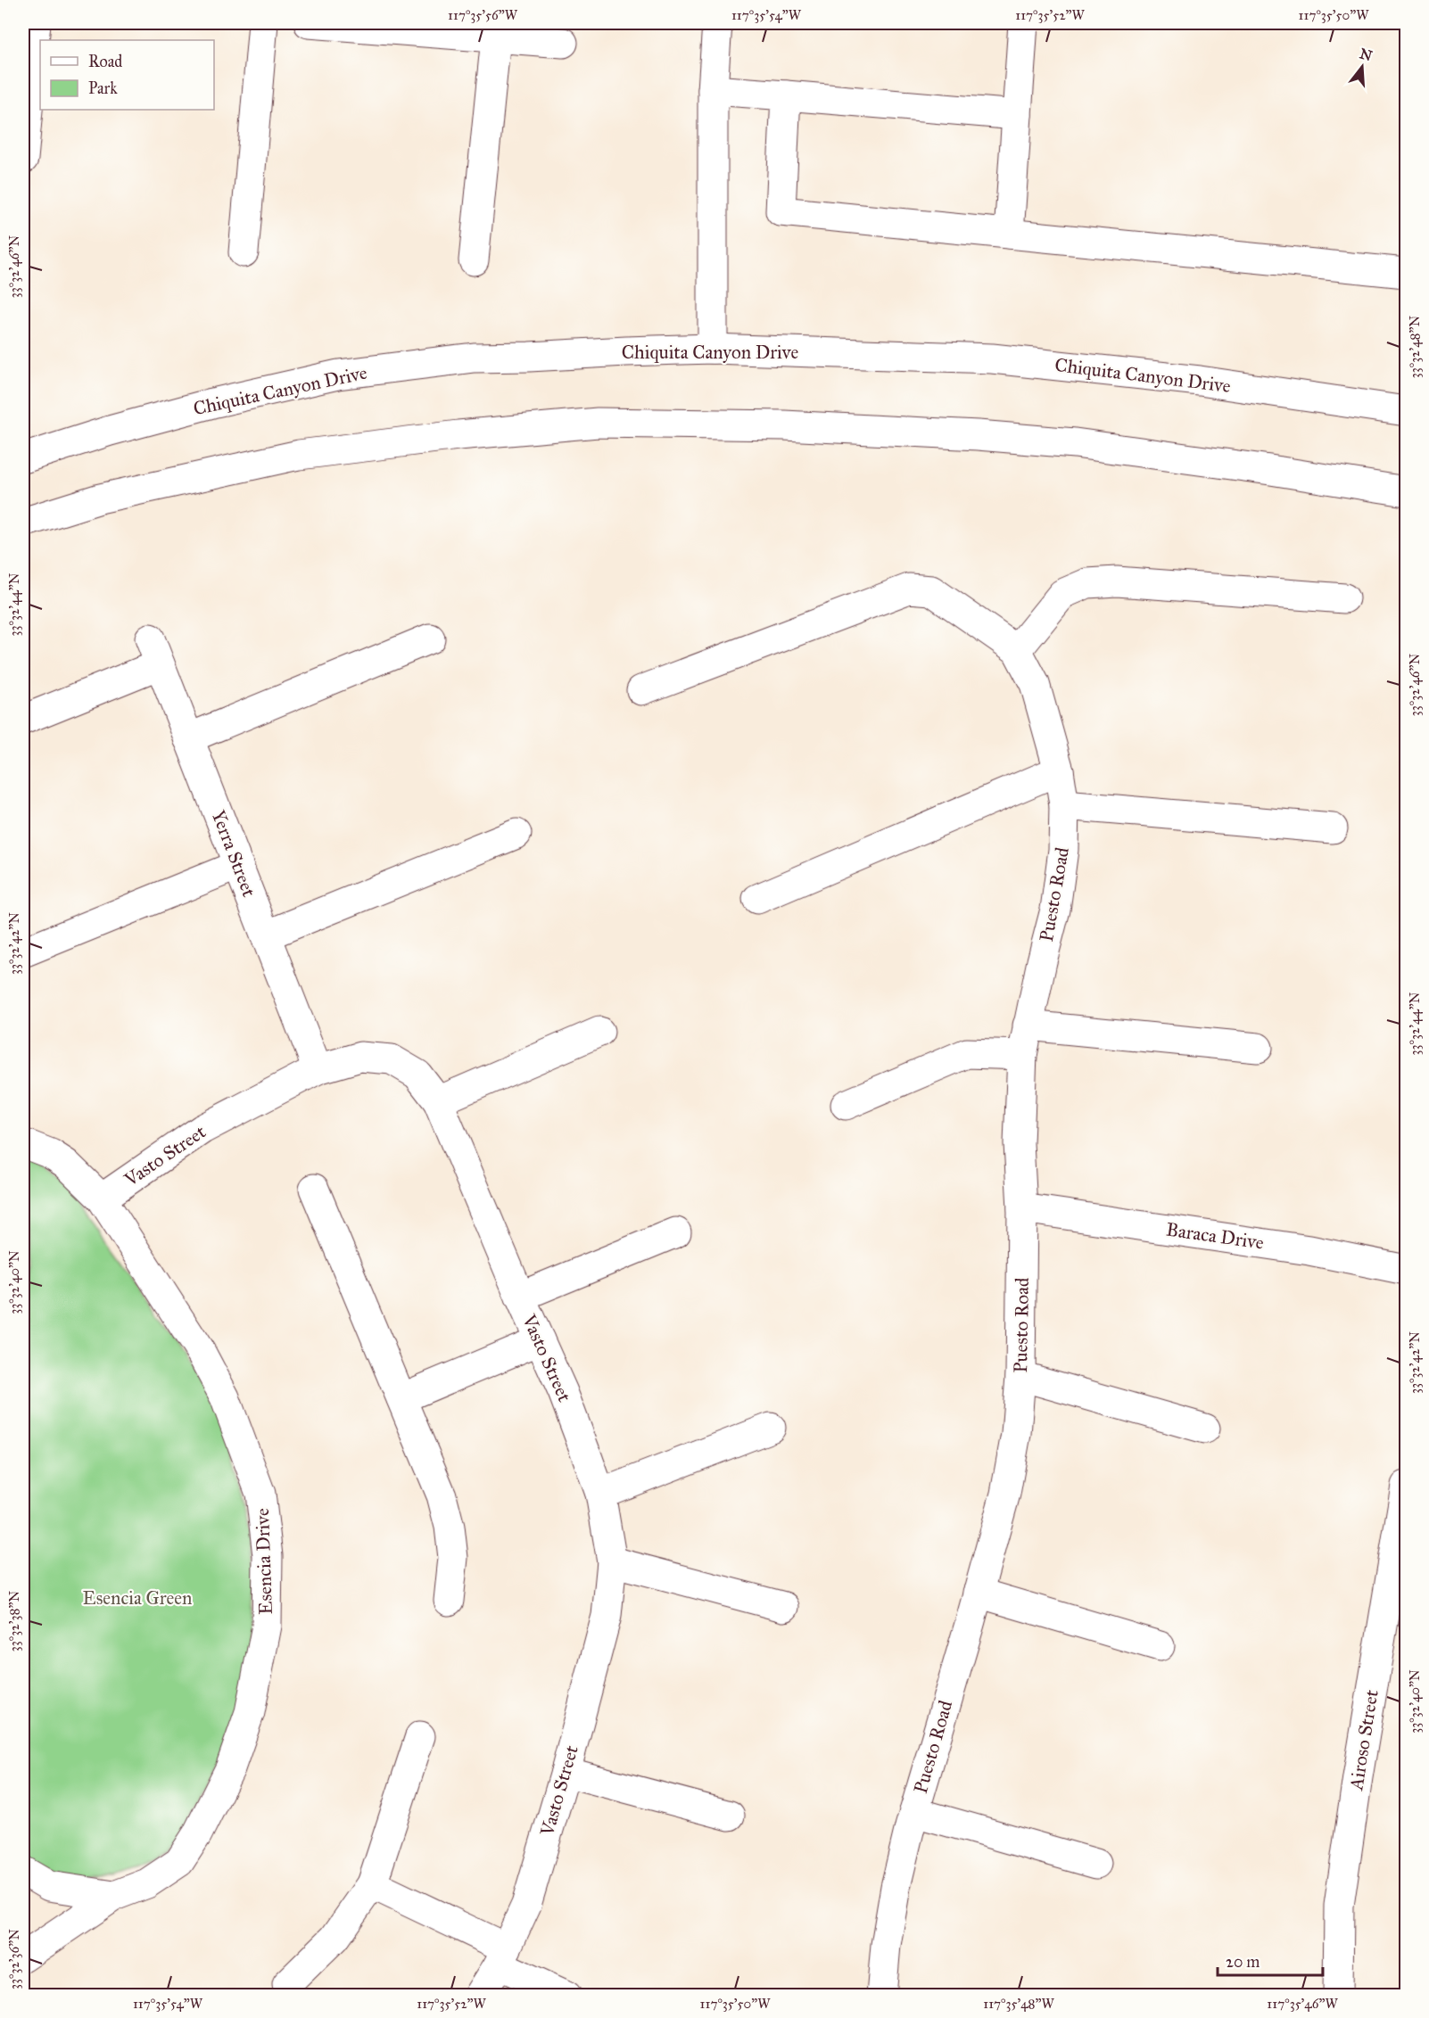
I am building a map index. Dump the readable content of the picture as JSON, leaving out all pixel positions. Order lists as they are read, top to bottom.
{
  "streets": {
    "street": [
      "Chiquita Canyon Drive",
      "Yerra Street",
      "Puesto Road",
      "Vasto Street",
      "Baraca Drive",
      "Esencia Drive",
      "Airoso Street"
    ]
  },
  "crossings": [
    ["Yerra Street", "Vasto Street"],
    ["Puesto Road", "Baraca Drive"],
    ["Vasto Street", "Esencia Drive"]
  ],
  "parks": ["Esencia Green"],
  "legend": ["Road", "Park"],
  "scale_bar": "20 m",
  "north": "top",
  "coordinates": [
    "117°35'56\"W",
    "117°35'54\"W",
    "117°35'52\"W",
    "117°35'50\"W",
    "33°32'46\"N",
    "33°32'48\"N",
    "33°32'44\"N",
    "33°32'42\"N",
    "33°32'40\"N",
    "33°32'38\"N",
    "33°32'36\"N",
    "117°35'48\"W",
    "117°35'46\"W"
  ]
}
